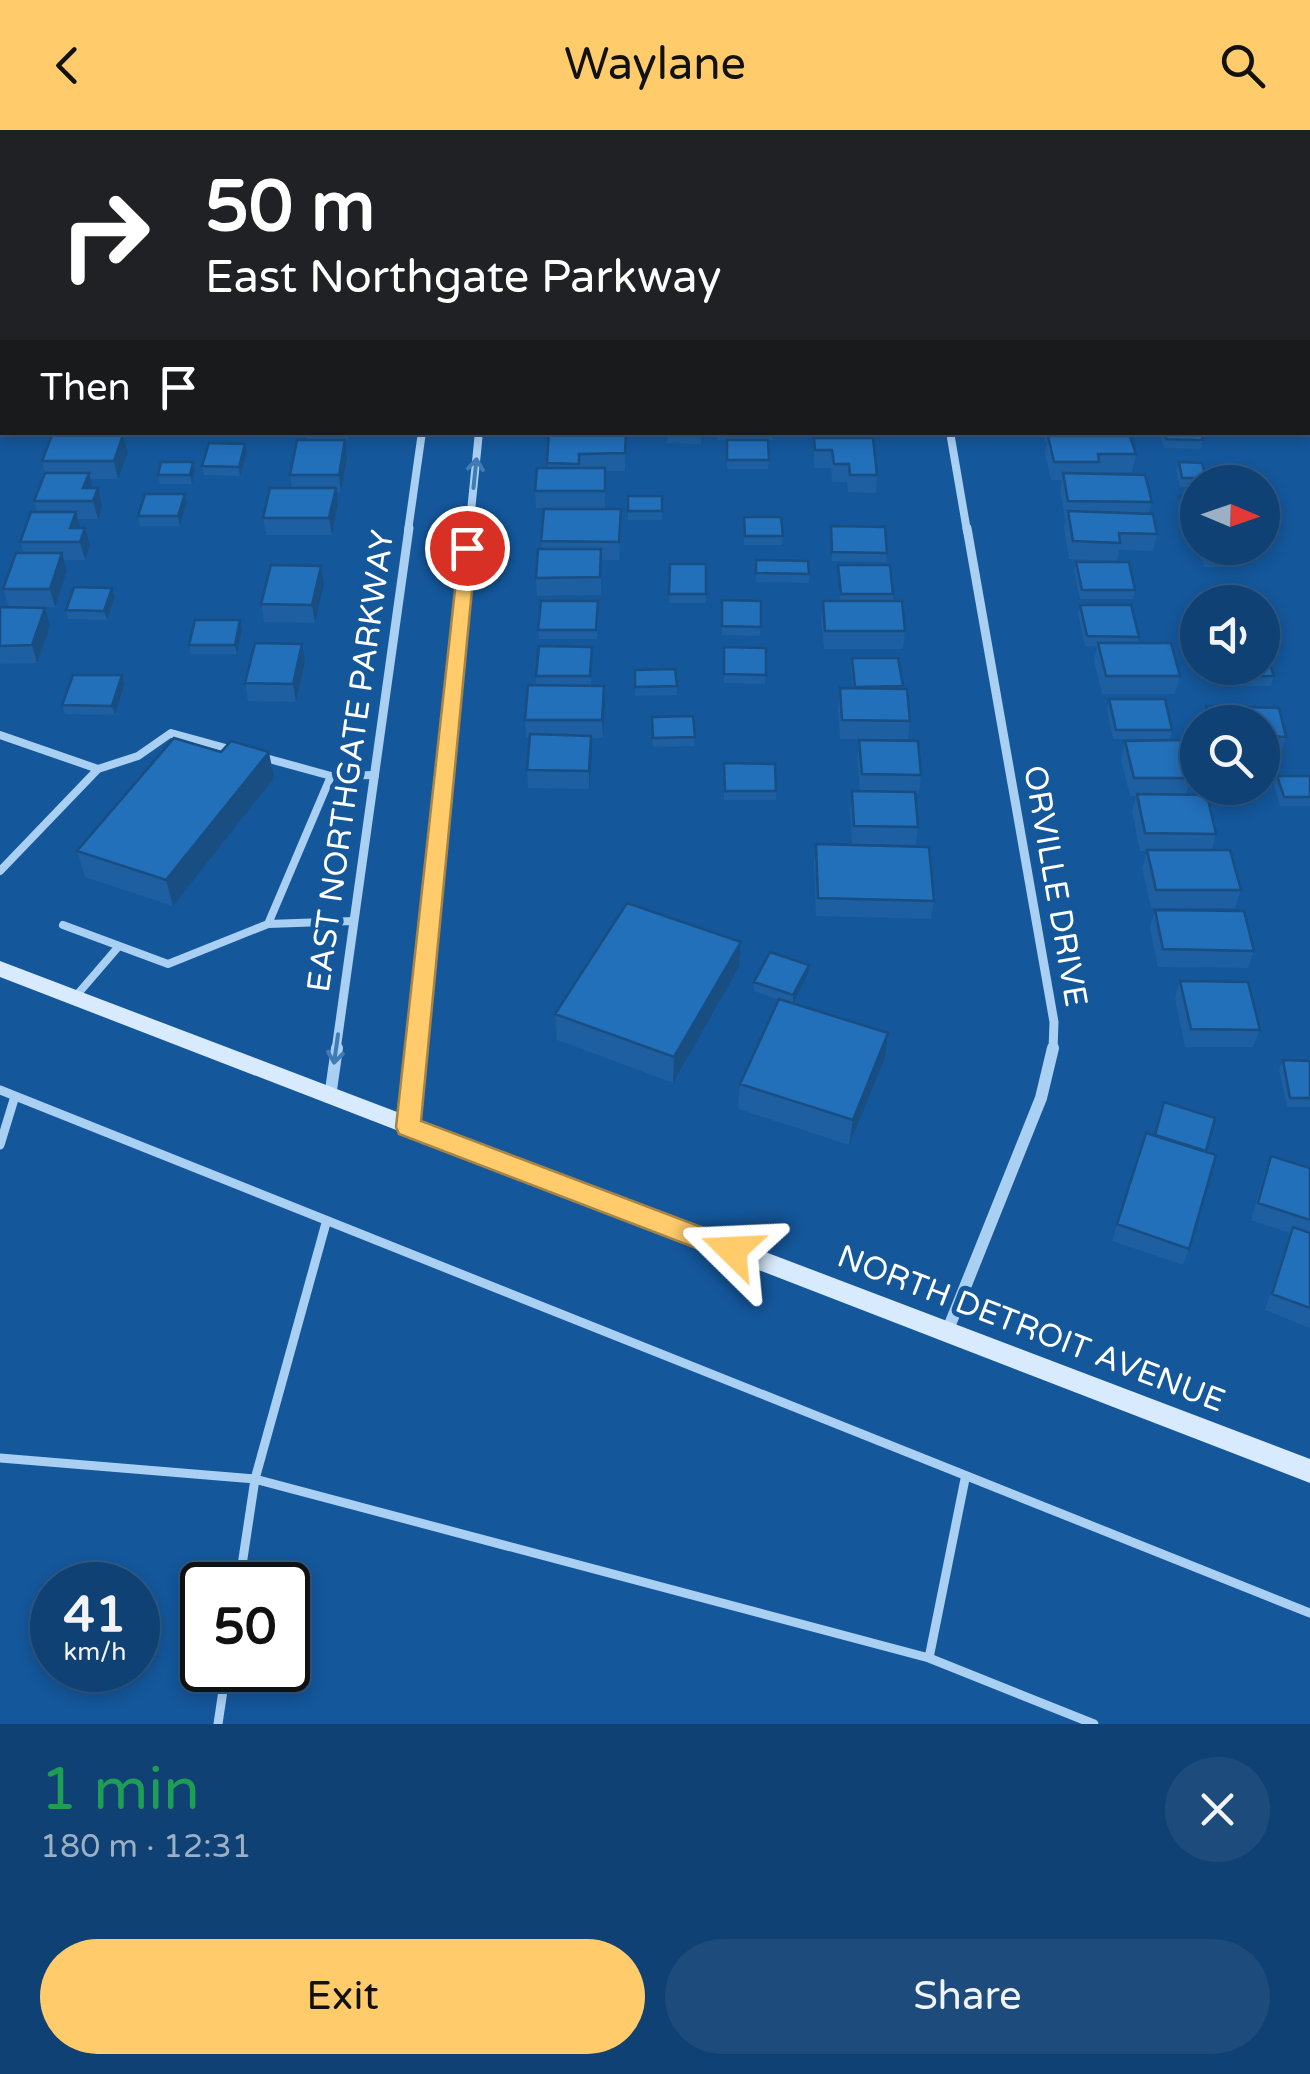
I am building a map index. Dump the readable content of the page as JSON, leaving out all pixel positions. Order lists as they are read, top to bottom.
{
  "streets": {
    "main road": ["NORTH DETROIT AVENUE"],
    "street": ["EAST NORTHGATE PARKWAY", "ORVILLE DRIVE"]
  },
  "crossings": [
    ["EAST NORTHGATE PARKWAY", "NORTH DETROIT AVENUE"],
    ["ORVILLE DRIVE", "NORTH DETROIT AVENUE"]
  ],
  "north": "right",
  "page": {
    "header": "Waylane",
    "turn": ["50 m", "East Northgate Parkway"],
    "then": "Then",
    "speed": "41 km/h",
    "limit": "50",
    "heading": ["1 min", "180 m · 12:31"],
    "buttons": ["Exit", "Share"]
  }
}
